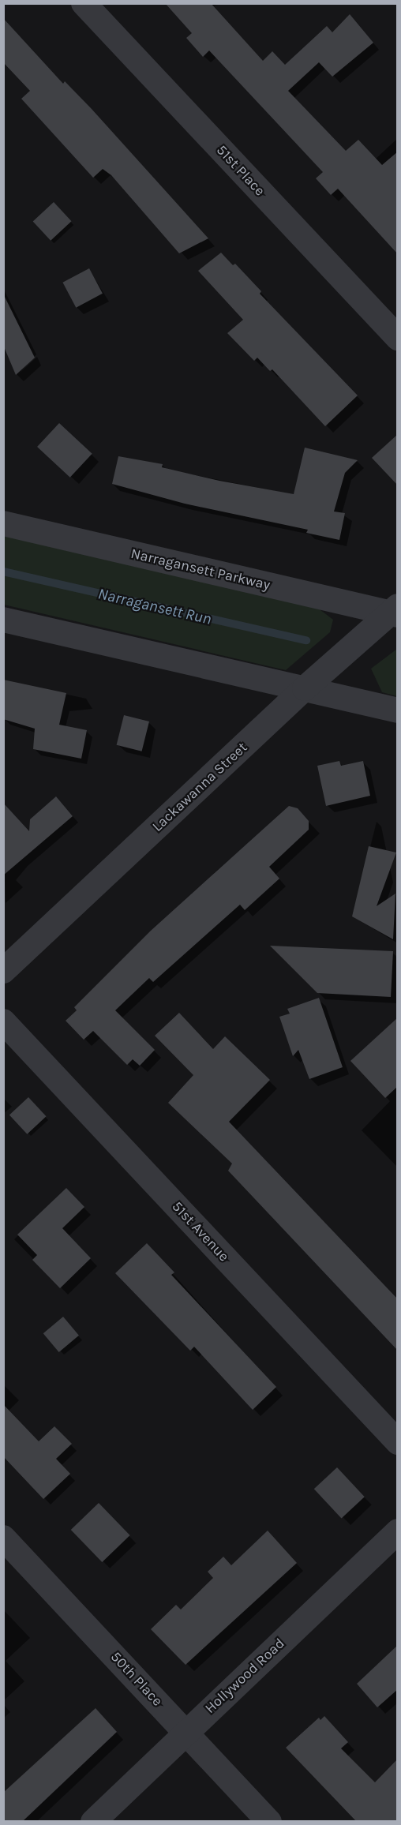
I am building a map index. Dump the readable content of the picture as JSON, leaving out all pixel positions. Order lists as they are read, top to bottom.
{
  "streets": {
    "street": [
      "51st Place",
      "Narragansett Parkway",
      "Lackawanna Street",
      "51st Avenue",
      "Hollywood Road",
      "50th Place"
    ]
  },
  "crossings": [
    ["Narragansett Parkway", "Lackawanna Street"],
    ["Hollywood Road", "50th Place"]
  ],
  "water": ["Narragansett Run"]
}
